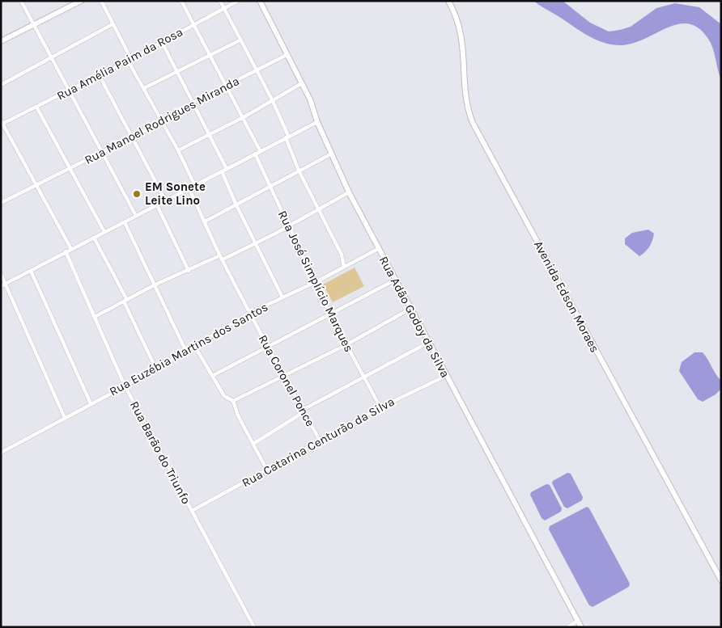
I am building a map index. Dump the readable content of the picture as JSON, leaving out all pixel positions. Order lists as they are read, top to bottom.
{
  "streets": {
    "street": [
      "Rua Amélia Paim da Rosa",
      "Rua Manoel Rodrigues Miranda",
      "Rua José Simplício Marques",
      "Avenida Edson Moraes",
      "Rua Adão Godoy da Silva",
      "Rua Euzébia Martins dos Santos",
      "Rua Coronel Ponce",
      "Rua Catarina Centurão da Silva",
      "Rua Barão do Triunfo"
    ]
  },
  "crossings": [
    ["Rua Manoel Rodrigues Miranda", "Rua Adão Godoy da Silva"],
    ["Rua José Simplício Marques", "Rua Euzébia Martins dos Santos"],
    ["Rua José Simplício Marques", "Rua Catarina Centurão da Silva"],
    ["Rua Adão Godoy da Silva", "Rua Euzébia Martins dos Santos"],
    ["Rua Adão Godoy da Silva", "Rua Catarina Centurão da Silva"],
    ["Rua Euzébia Martins dos Santos", "Rua Coronel Ponce"],
    ["Rua Euzébia Martins dos Santos", "Rua Barão do Triunfo"],
    ["Rua Coronel Ponce", "Rua Catarina Centurão da Silva"],
    ["Rua Catarina Centurão da Silva", "Rua Barão do Triunfo"]
  ],
  "places": ["EM Sonete Leite Lino"]
}
